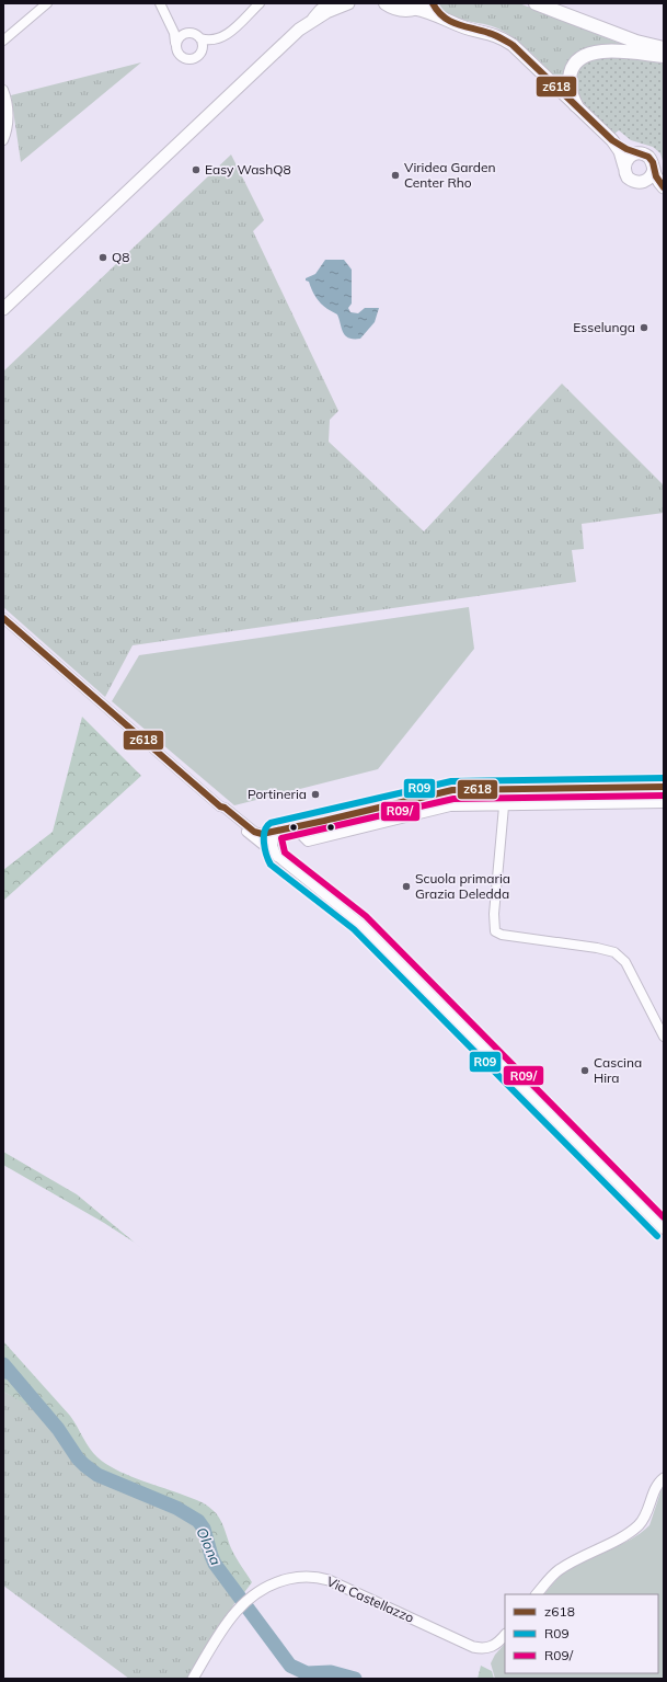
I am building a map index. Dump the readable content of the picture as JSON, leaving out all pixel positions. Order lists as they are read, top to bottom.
{
  "streets": {
    "street": ["Via Castellazzo"]
  },
  "water": ["Olona"],
  "places": [
    "Easy WashQ8",
    "Viridea Garden Center Rho",
    "Q8",
    "Esselunga",
    "Portineria",
    "Scuola primaria Grazia Deledda",
    "Cascina Hira"
  ],
  "lines": ["transit line z618", "transit line R09", "transit line R09/"],
  "legend": ["z618", "R09", "R09/"]
}
